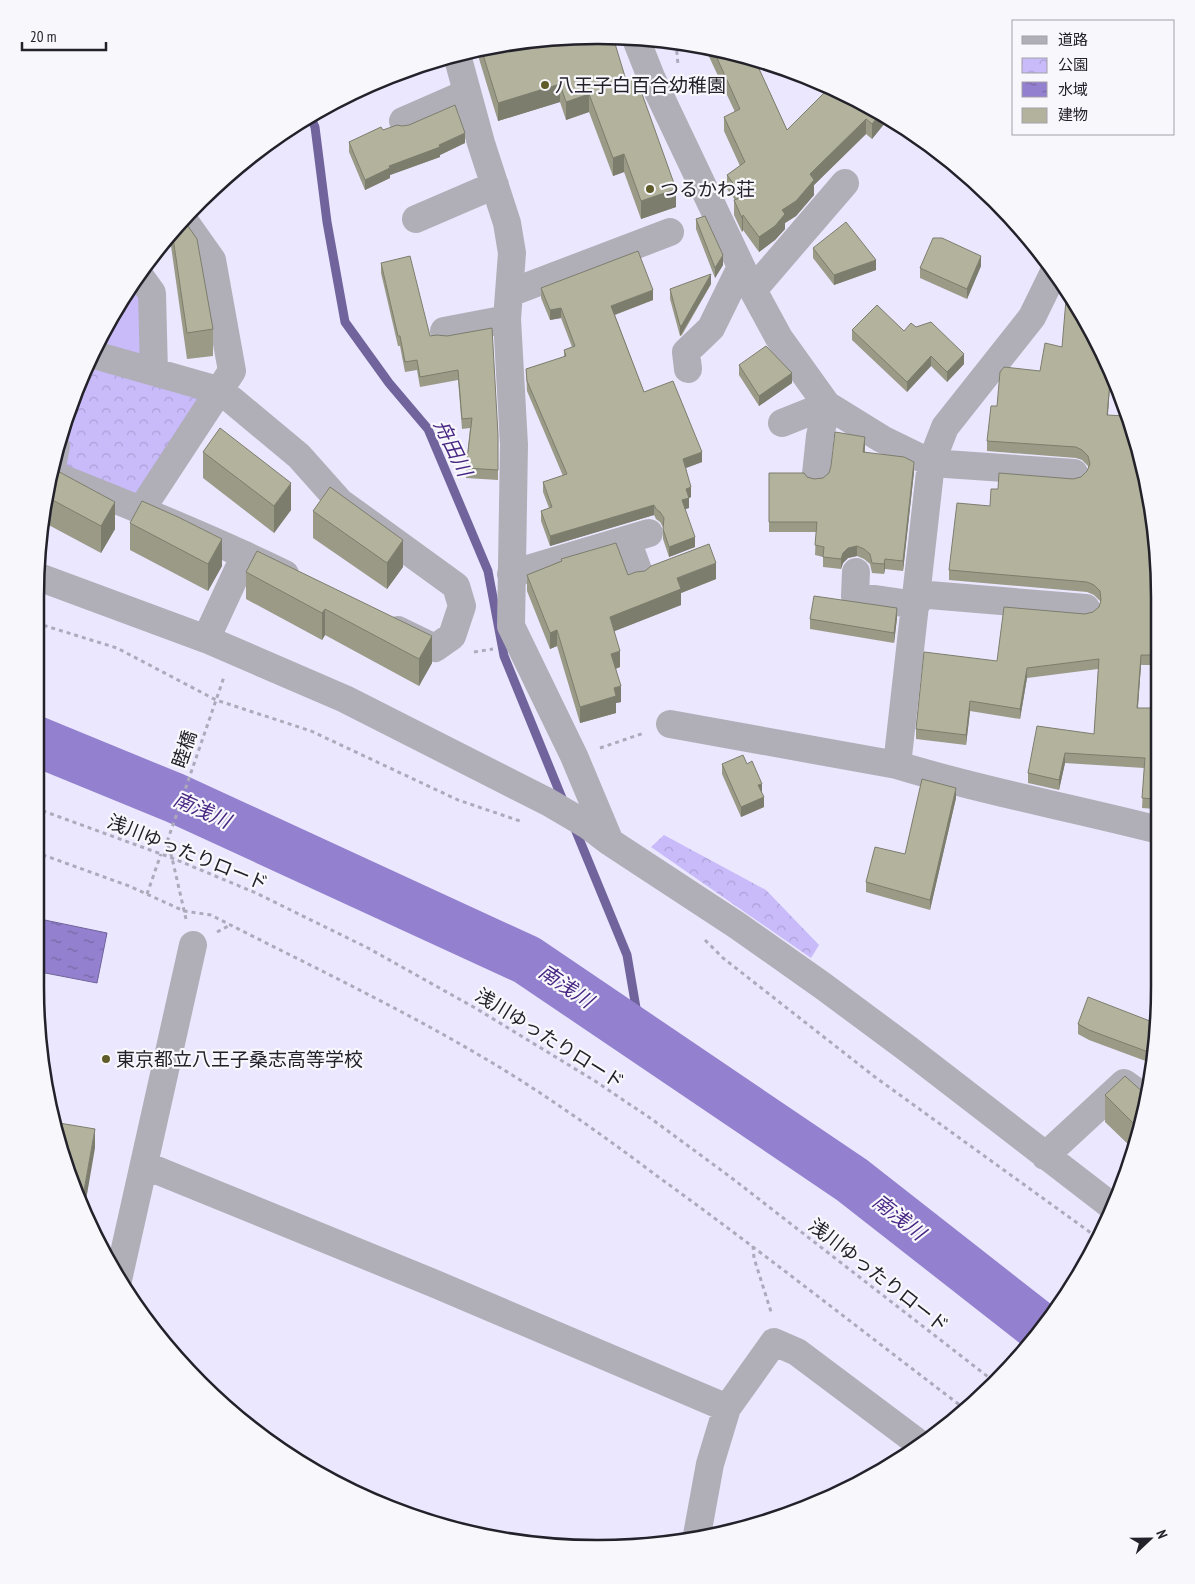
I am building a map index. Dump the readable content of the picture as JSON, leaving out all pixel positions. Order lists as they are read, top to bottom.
{
  "streets": {
    "path": ["睦橋", "浅川ゆったりロード"]
  },
  "crossings": [
    ["睦橋", "浅川ゆったりロード"]
  ],
  "water": ["舟田川", "南浅川"],
  "places": ["八王子白百合幼稚園", "つるかわ荘", "東京都立八王子桑志高等学校"],
  "legend": [
    "道路",
    "公園",
    "水域",
    "建物"
  ],
  "scale_bar": "20 m",
  "north": "right"
}
